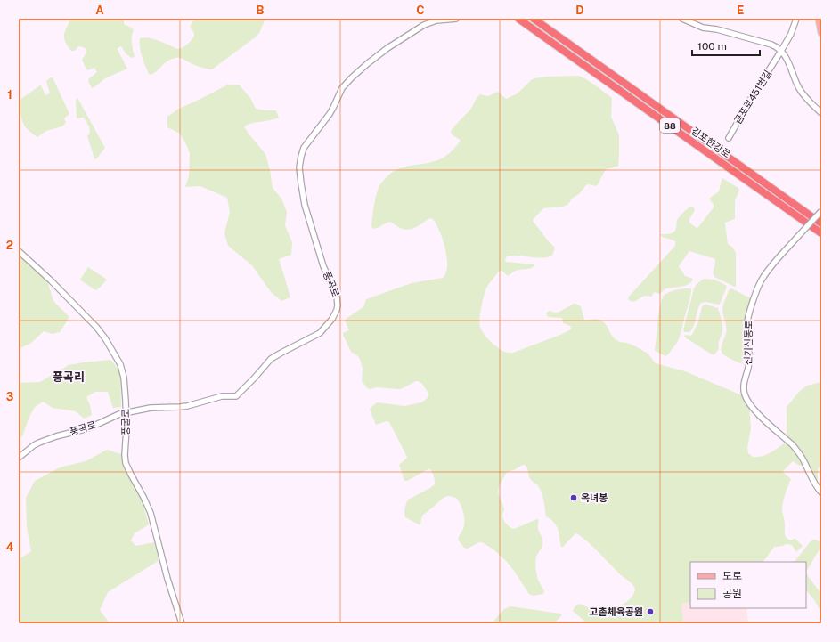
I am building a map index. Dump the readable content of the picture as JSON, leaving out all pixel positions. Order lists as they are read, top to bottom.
{
  "streets": {
    "highway": ["88", "김포한강로"],
    "street": [
      "금포로451번길",
      "풍곡로",
      "신기신동로",
      "풍굴로"
    ]
  },
  "crossings": [
    ["풍곡로", "풍굴로"]
  ],
  "districts": ["풍곡리"],
  "places": ["옥녀봉", "고촌체육공원"],
  "legend": ["도로", "공원"],
  "scale_bar": "100 m",
  "grid": {
    "columns": [
      "A",
      "B",
      "C",
      "D",
      "E"
    ],
    "rows": [
      "1",
      "2",
      "3",
      "4"
    ]
  }
}
